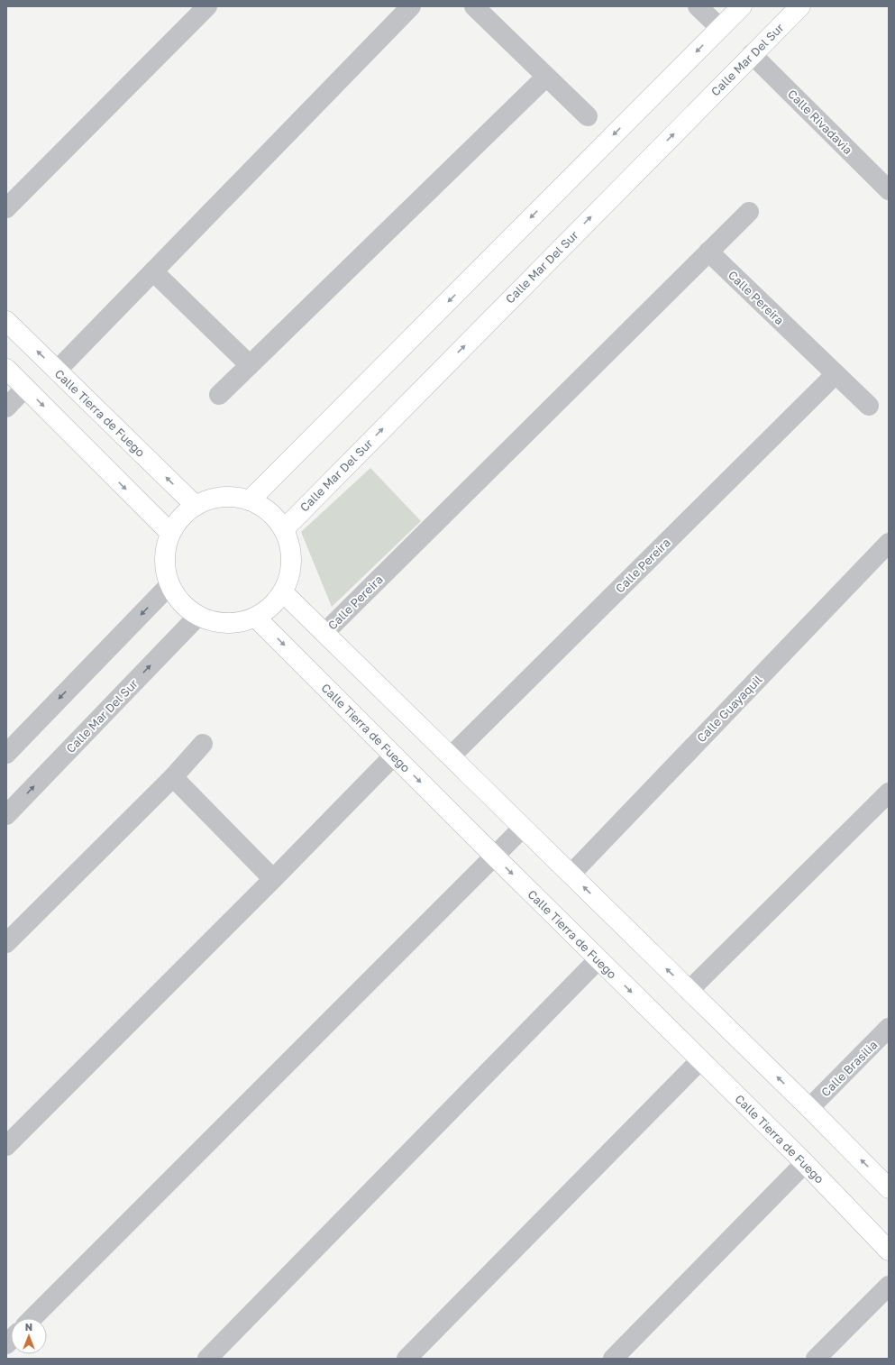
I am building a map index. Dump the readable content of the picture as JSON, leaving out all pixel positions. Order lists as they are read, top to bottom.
{
  "streets": {
    "street": [
      "Calle Mar Del Sur",
      "Calle Rivadavia",
      "Calle Pereira",
      "Calle Tierra de Fuego",
      "Calle Guayaquil",
      "Calle Brasilia"
    ]
  },
  "crossings": [
    ["Calle Mar Del Sur", "Calle Rivadavia"],
    ["Calle Mar Del Sur", "Calle Tierra de Fuego"]
  ],
  "north": "top"
}
